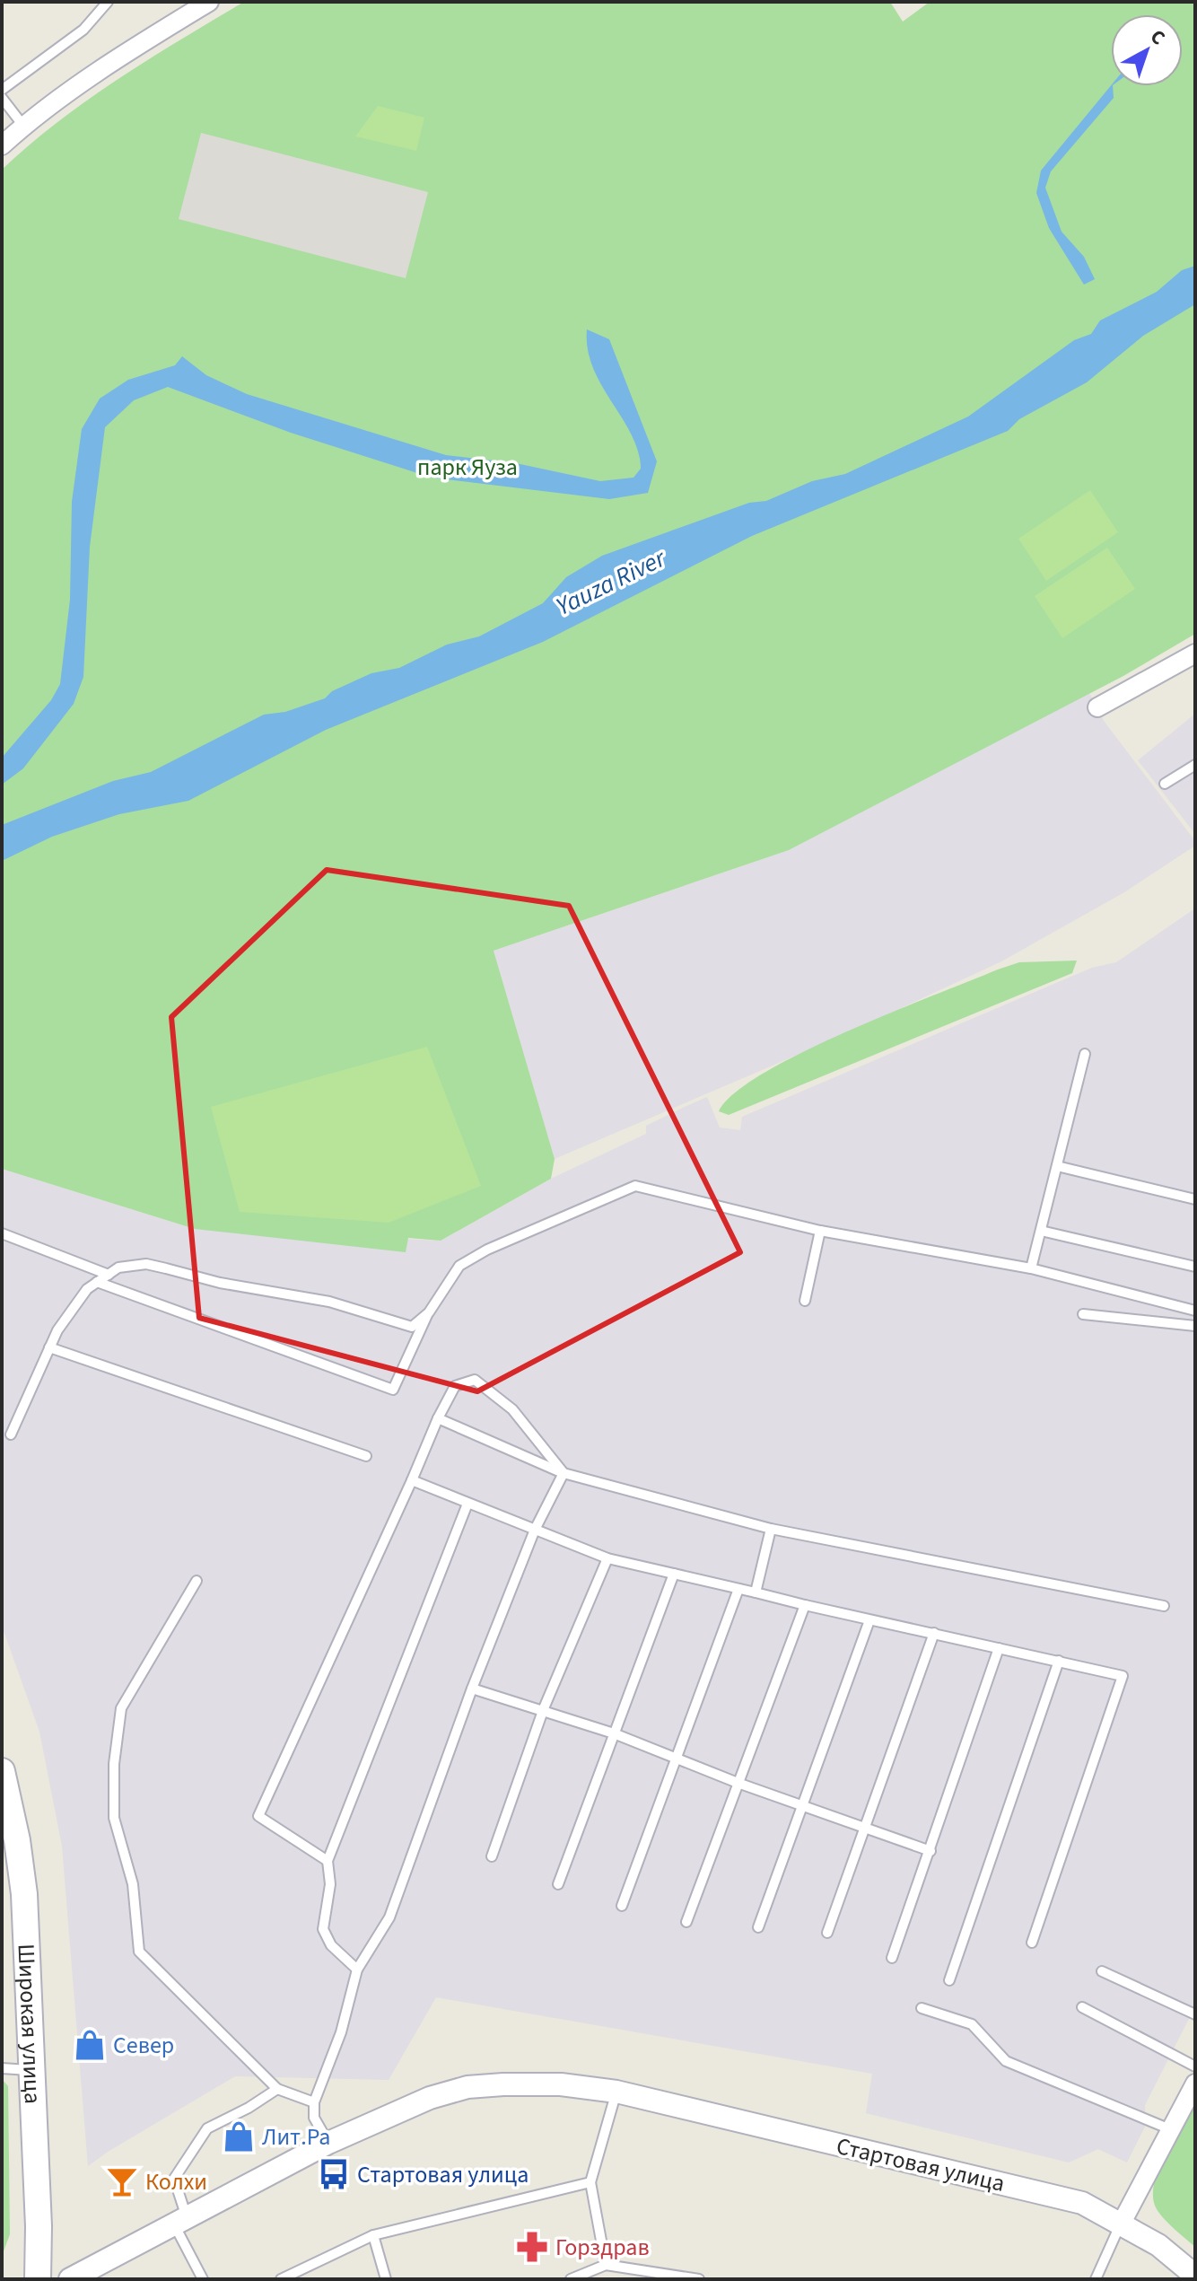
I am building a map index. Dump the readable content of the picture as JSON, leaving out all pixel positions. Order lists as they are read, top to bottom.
{
  "streets": {
    "main road": ["Широкая улица"],
    "street": ["Стартовая улица"]
  },
  "water": ["Yauza River"],
  "parks": ["парк Яуза"],
  "places": {
    "shop": ["Север", "Лит.Ра"],
    "bus stop": ["Стартовая улица"],
    "bar": ["Колхи"],
    "pharmacy": ["Горздрав"]
  },
  "north": "top right"
}
